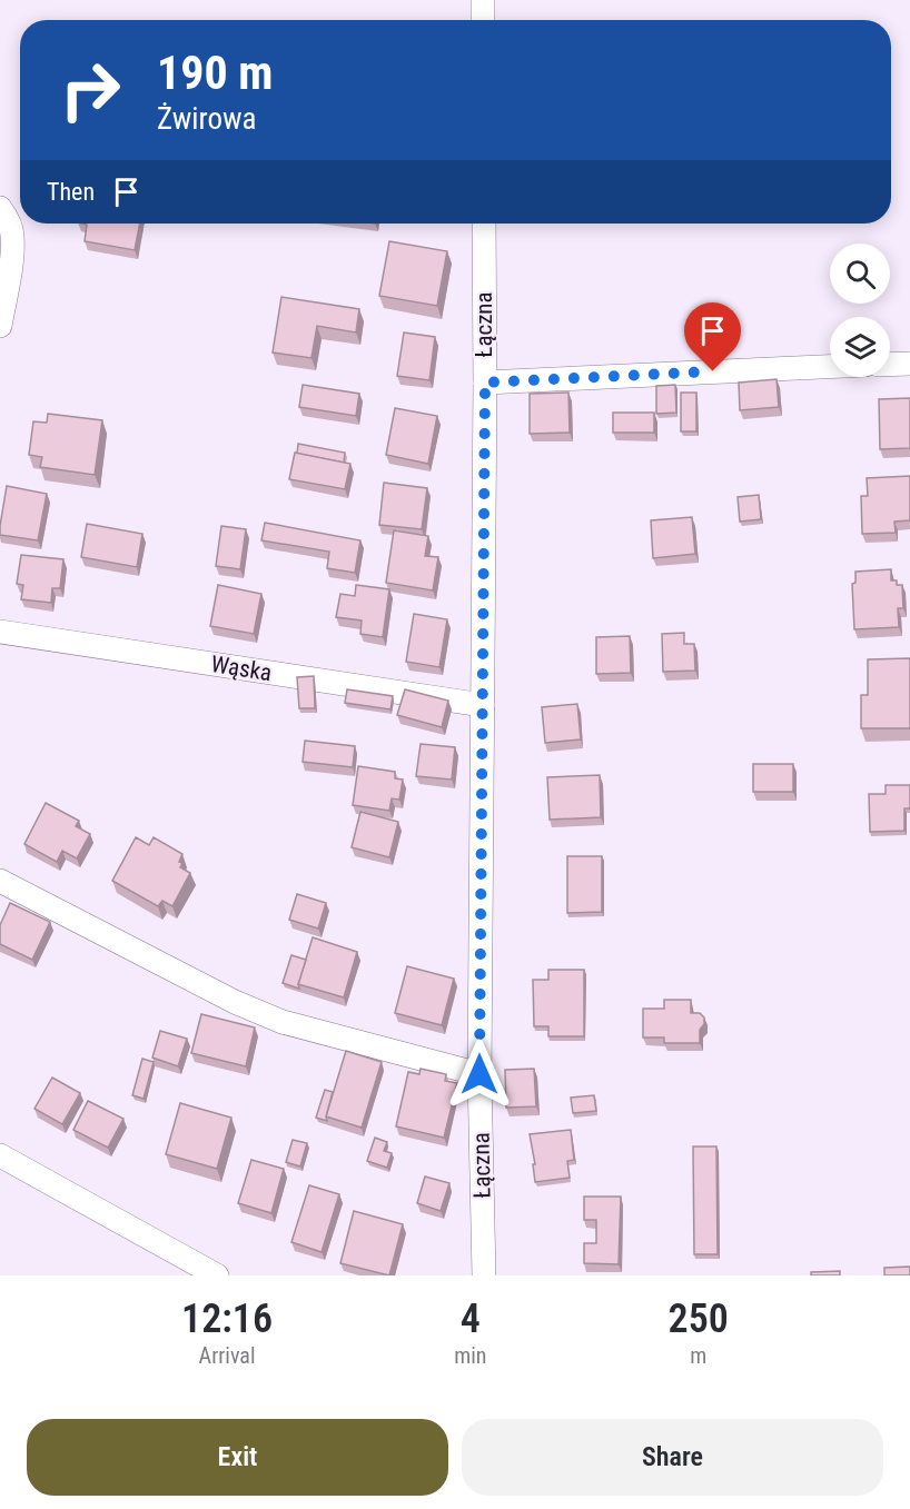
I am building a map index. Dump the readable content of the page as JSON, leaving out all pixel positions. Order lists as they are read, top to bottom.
{
  "streets": {
    "street": ["Łączna", "Wąska"]
  },
  "crossings": [
    ["Łączna", "Wąska"]
  ],
  "page": {
    "turn": ["190 m", "Żwirowa"],
    "then": "Then",
    "eta": [
      "12:16",
      "Arrival",
      "4",
      "min",
      "250",
      "m"
    ],
    "buttons": ["Exit", "Share"]
  }
}
